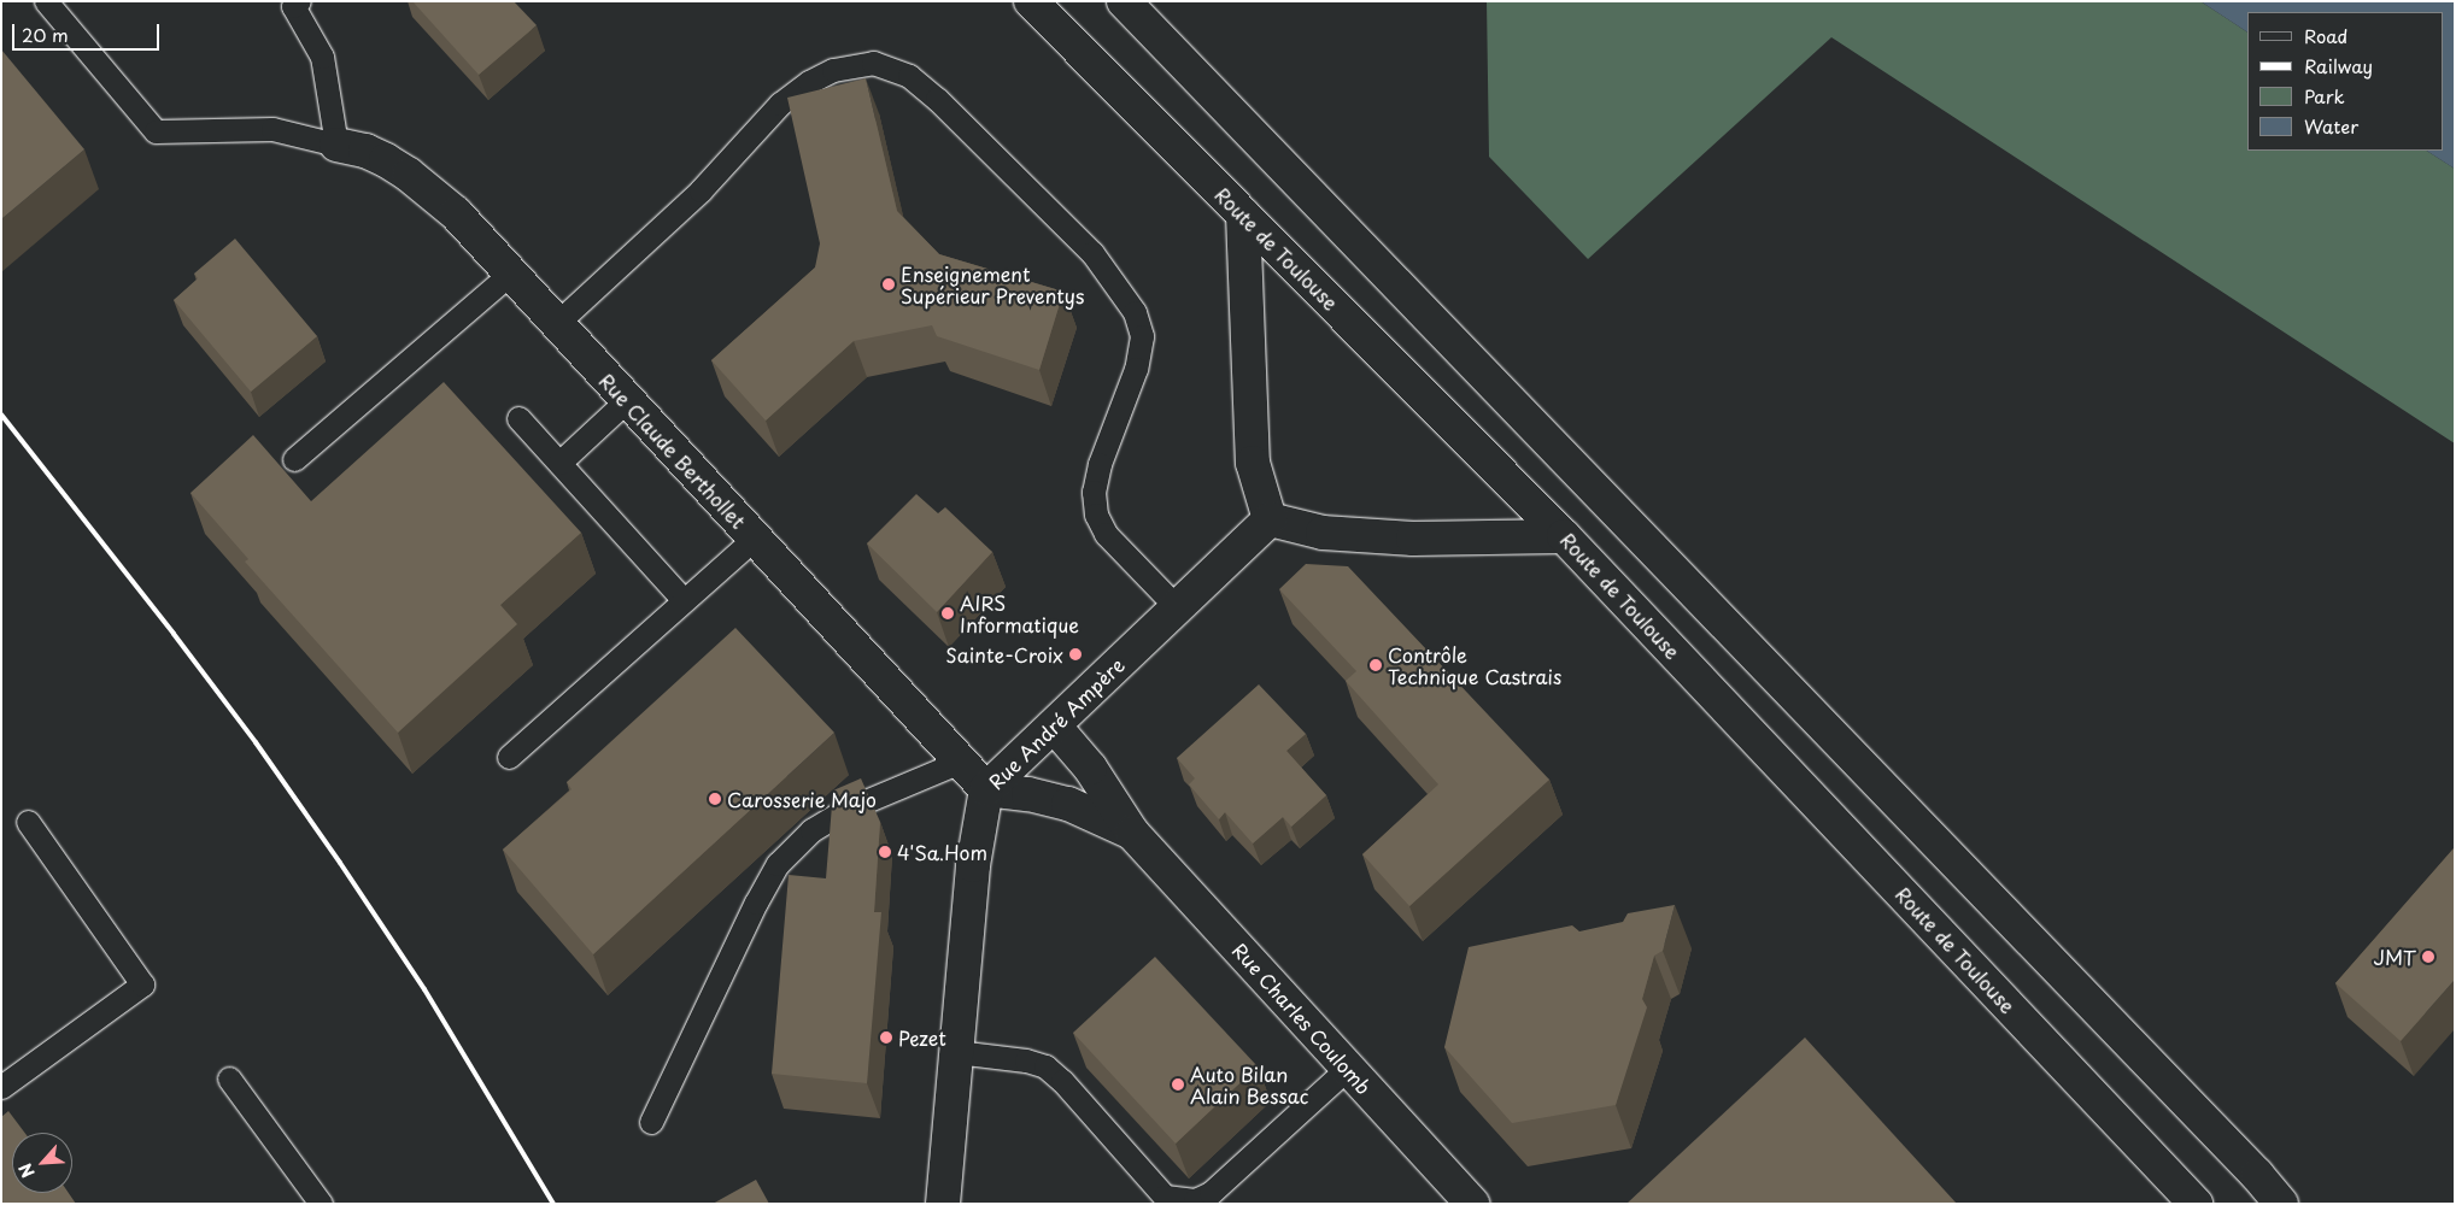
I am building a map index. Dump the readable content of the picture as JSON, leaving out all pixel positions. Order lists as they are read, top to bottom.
{
  "streets": {
    "main road": [
      "Route de Toulouse",
      "Rue Claude Berthollet",
      "Rue André Ampère",
      "Rue Charles Coulomb"
    ]
  },
  "crossings": [
    ["Rue Claude Berthollet", "Rue André Ampère"],
    ["Rue Claude Berthollet", "Rue Charles Coulomb"],
    ["Rue André Ampère", "Rue Charles Coulomb"]
  ],
  "places": [
    "Enseignement Supérieur Preventys",
    "AIRS Informatique",
    "Sainte-Croix",
    "Contrôle Technique Castrais",
    "Carosserie Majo",
    "4'Sa.Hom",
    "JMT",
    "Pezet",
    "Auto Bilan Alain Bessac"
  ],
  "legend": [
    "Road",
    "Railway",
    "Park",
    "Water"
  ],
  "scale_bar": "20 m",
  "north": "bottom left"
}
